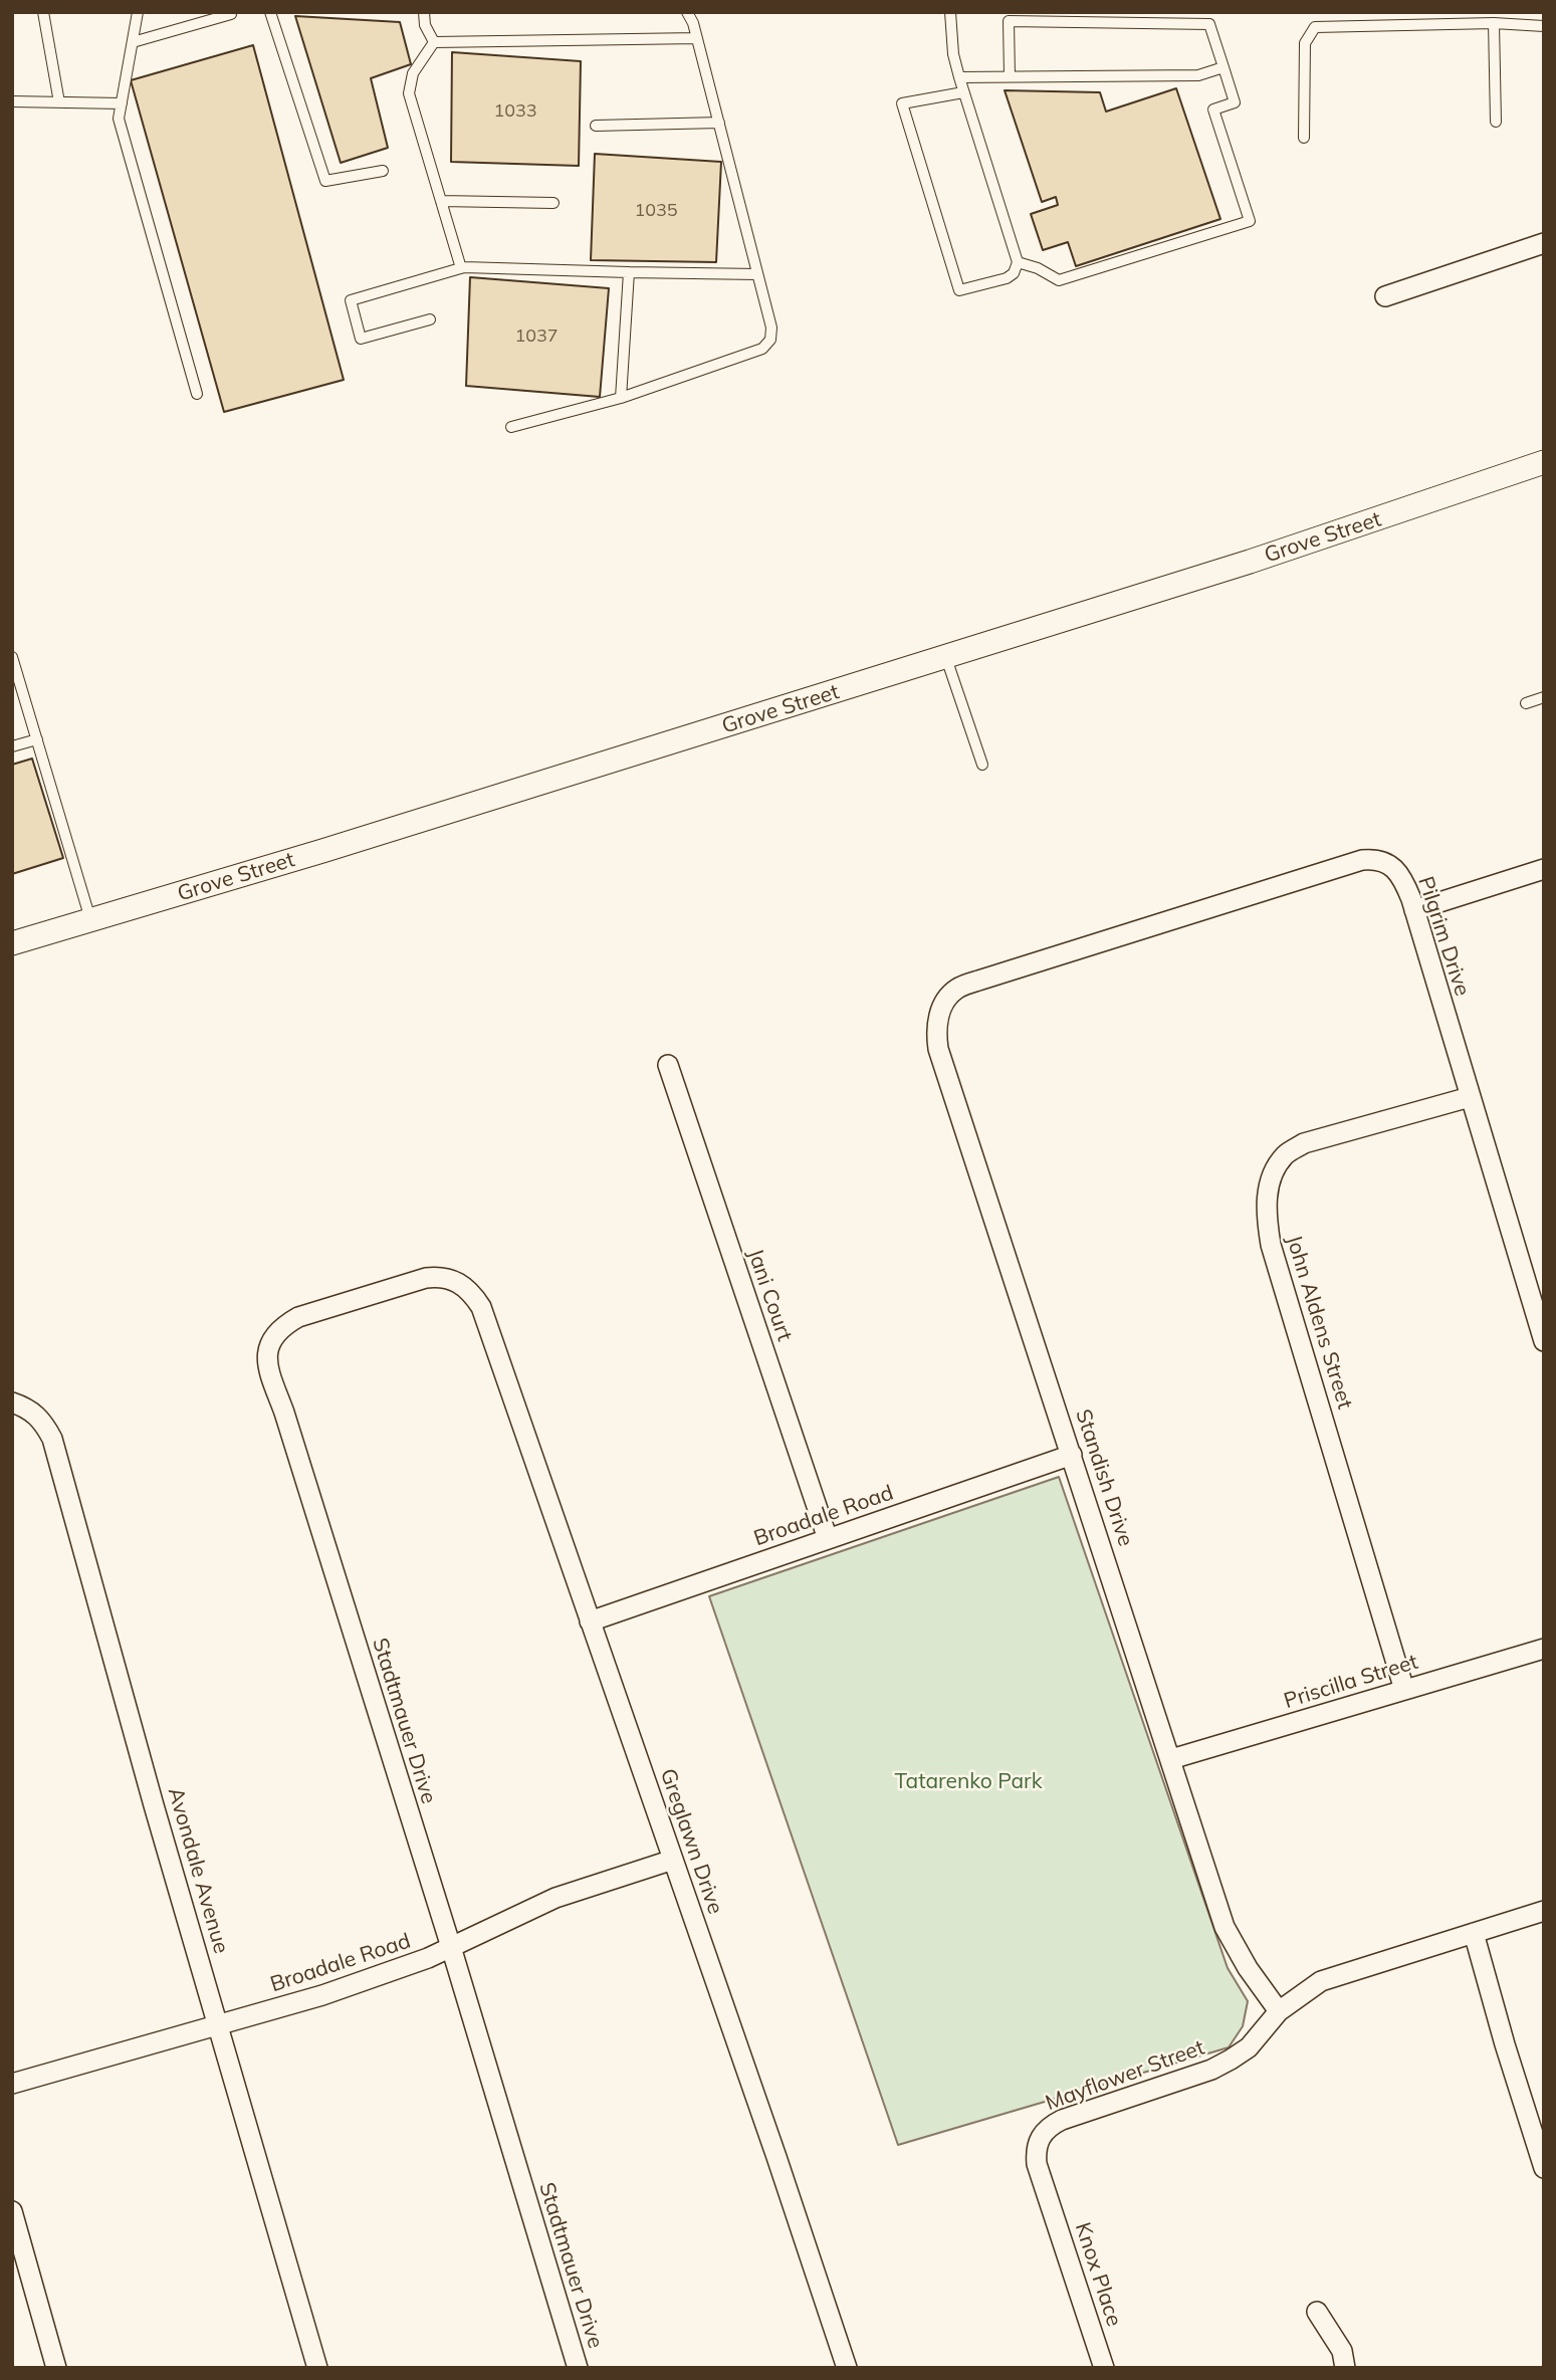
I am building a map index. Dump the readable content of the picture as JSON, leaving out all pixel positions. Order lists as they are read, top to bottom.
{
  "streets": {
    "street": [
      "Grove Street",
      "Pilgrim Drive",
      "Jani Court",
      "John Aldens Street",
      "Standish Drive",
      "Broadale Road",
      "Priscilla Street",
      "Stadtmauer Drive",
      "Greglawn Drive",
      "Avondale Avenue",
      "Mayflower Street",
      "Knox Place"
    ]
  },
  "crossings": [
    ["Pilgrim Drive", "John Aldens Street"],
    ["Pilgrim Drive", "Standish Drive"],
    ["Jani Court", "Broadale Road"],
    ["John Aldens Street", "Priscilla Street"],
    ["Standish Drive", "Broadale Road"],
    ["Standish Drive", "Priscilla Street"],
    ["Standish Drive", "Mayflower Street"],
    ["Broadale Road", "Stadtmauer Drive"],
    ["Broadale Road", "Greglawn Drive"],
    ["Broadale Road", "Avondale Avenue"],
    ["Stadtmauer Drive", "Greglawn Drive"],
    ["Mayflower Street", "Knox Place"]
  ],
  "parks": ["Tatarenko Park"],
  "house_numbers": ["1033", "1035", "1037"]
}
